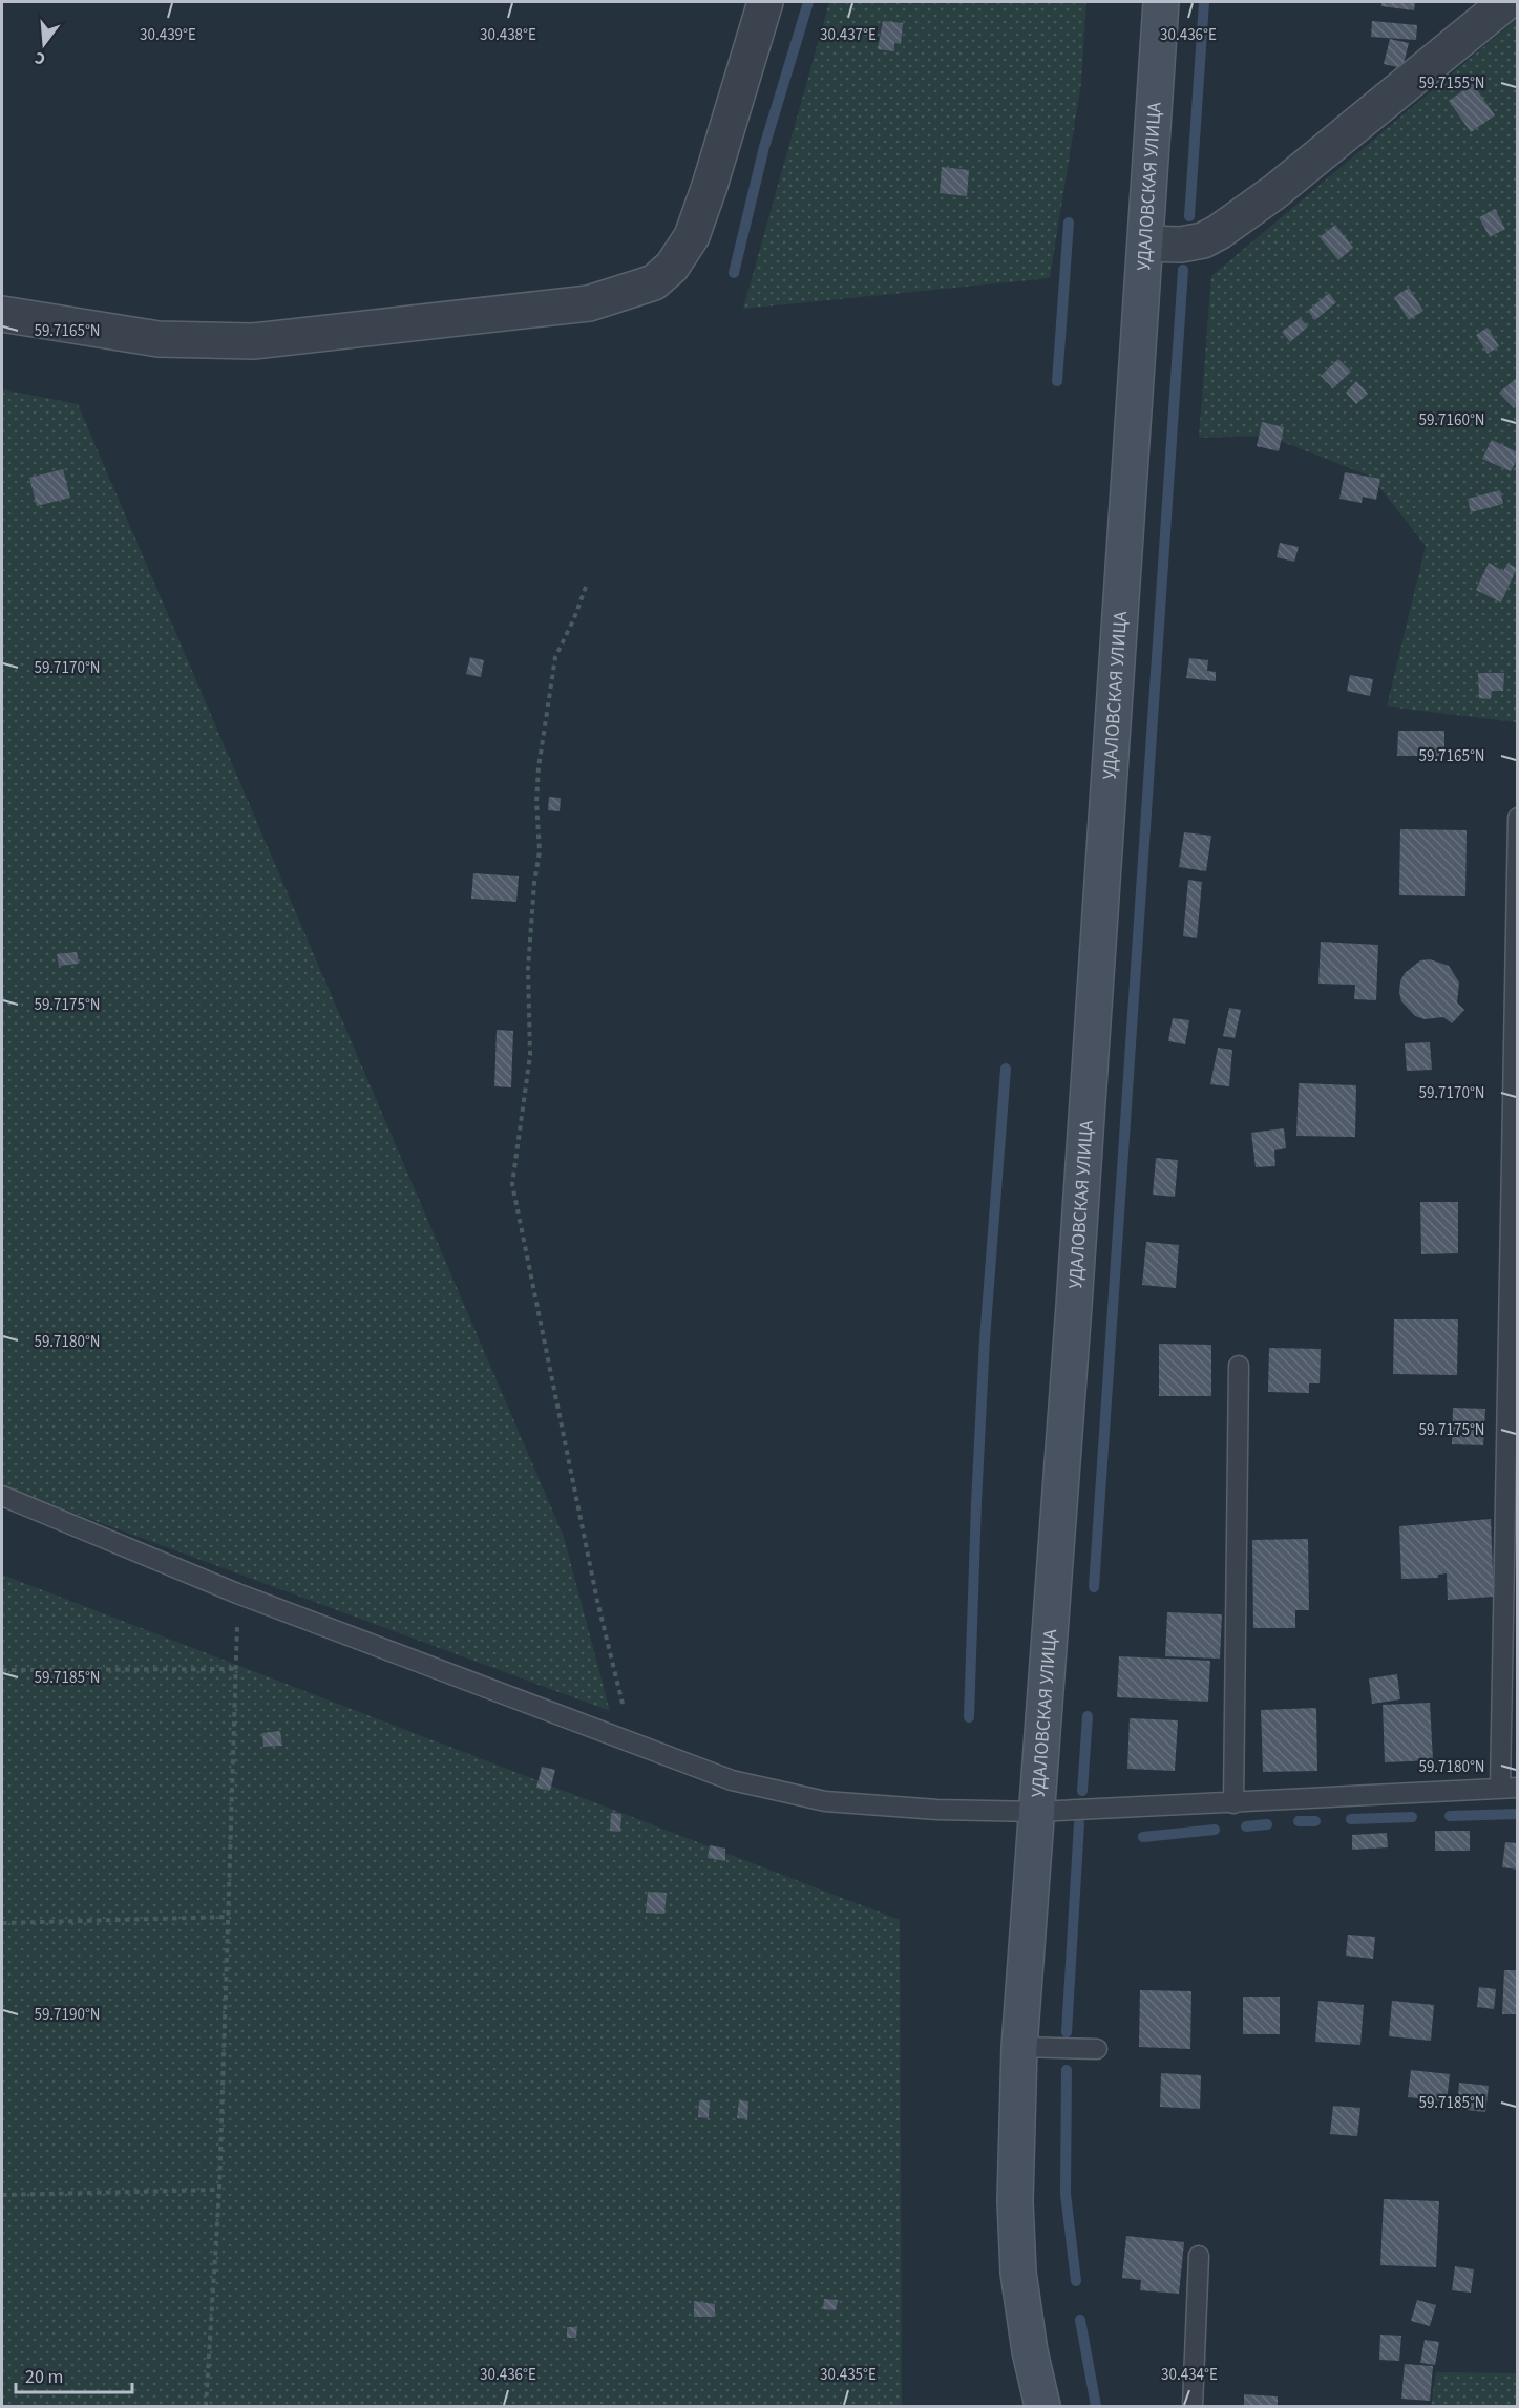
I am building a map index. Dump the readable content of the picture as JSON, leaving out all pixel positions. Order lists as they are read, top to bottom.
{
  "streets": {
    "main road": ["УДАЛОВСКАЯ УЛИЦА"]
  },
  "scale_bar": "20 m",
  "north": "bottom",
  "coordinates": [
    "30.439°E",
    "30.438°E",
    "30.437°E",
    "30.436°E",
    "59.7155°N",
    "59.7165°N",
    "59.7160°N",
    "59.7170°N",
    "59.7175°N",
    "59.7180°N",
    "59.7185°N",
    "59.7190°N",
    "30.435°E",
    "30.434°E"
  ]
}
